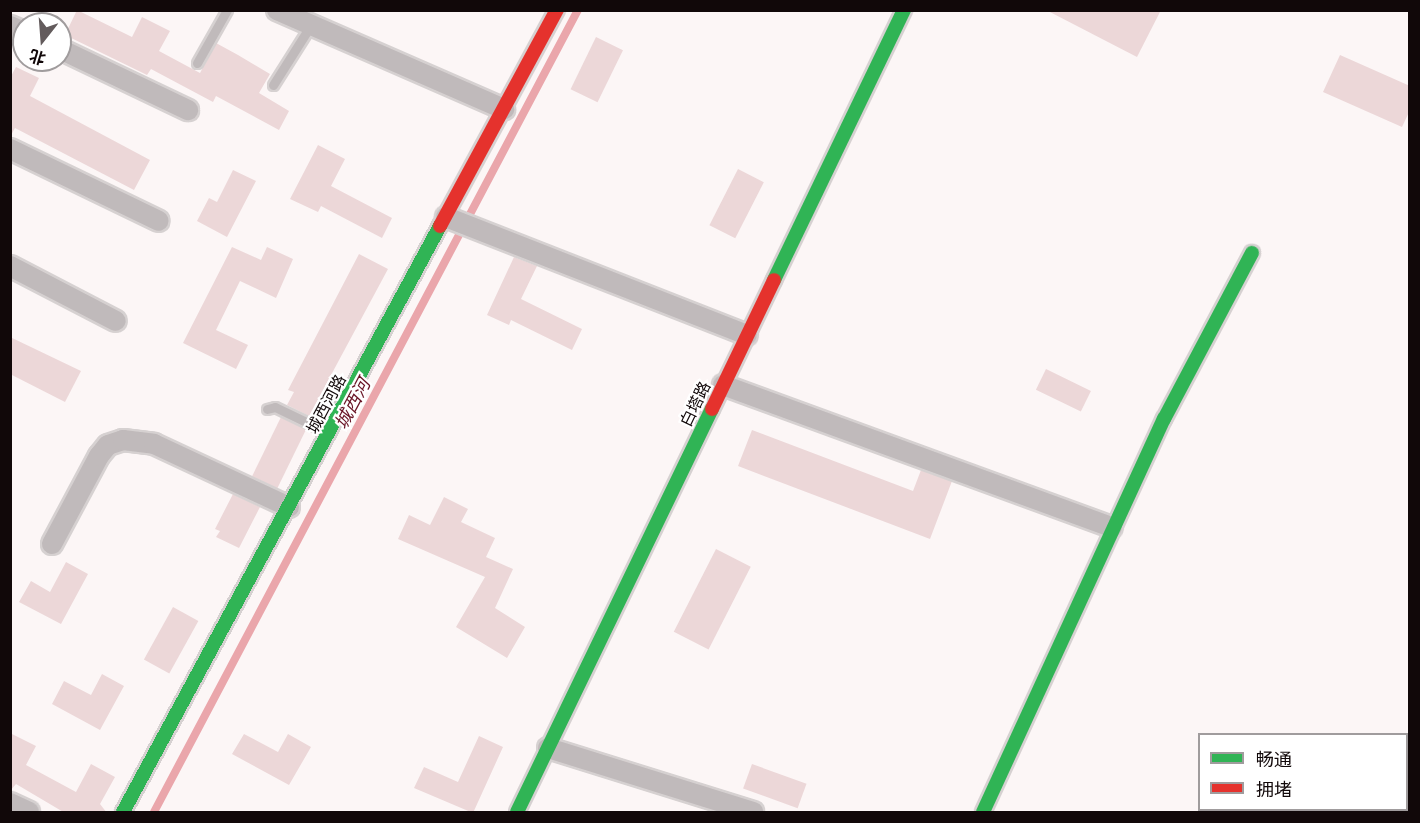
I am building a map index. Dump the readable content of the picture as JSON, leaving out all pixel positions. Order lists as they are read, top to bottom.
{
  "streets": {
    "street": ["城西河路", "白塔路"]
  },
  "water": ["城西河"],
  "legend": ["畅通", "拥堵"],
  "north": "bottom"
}
